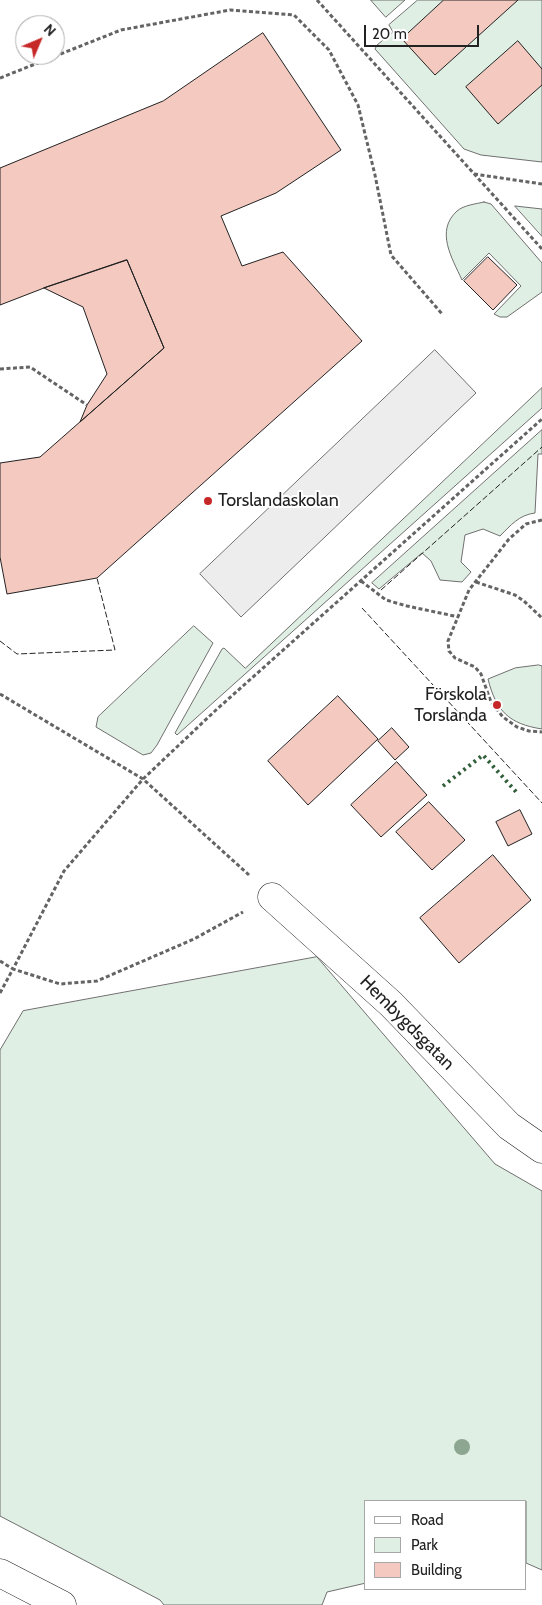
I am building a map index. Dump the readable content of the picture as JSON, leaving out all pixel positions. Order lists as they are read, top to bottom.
{
  "streets": {
    "street": ["Hembygdsgatan"]
  },
  "places": ["Torslandaskolan", "Förskola Torslanda"],
  "legend": ["Road", "Park", "Building"],
  "scale_bar": "20 m",
  "north": "top right"
}
